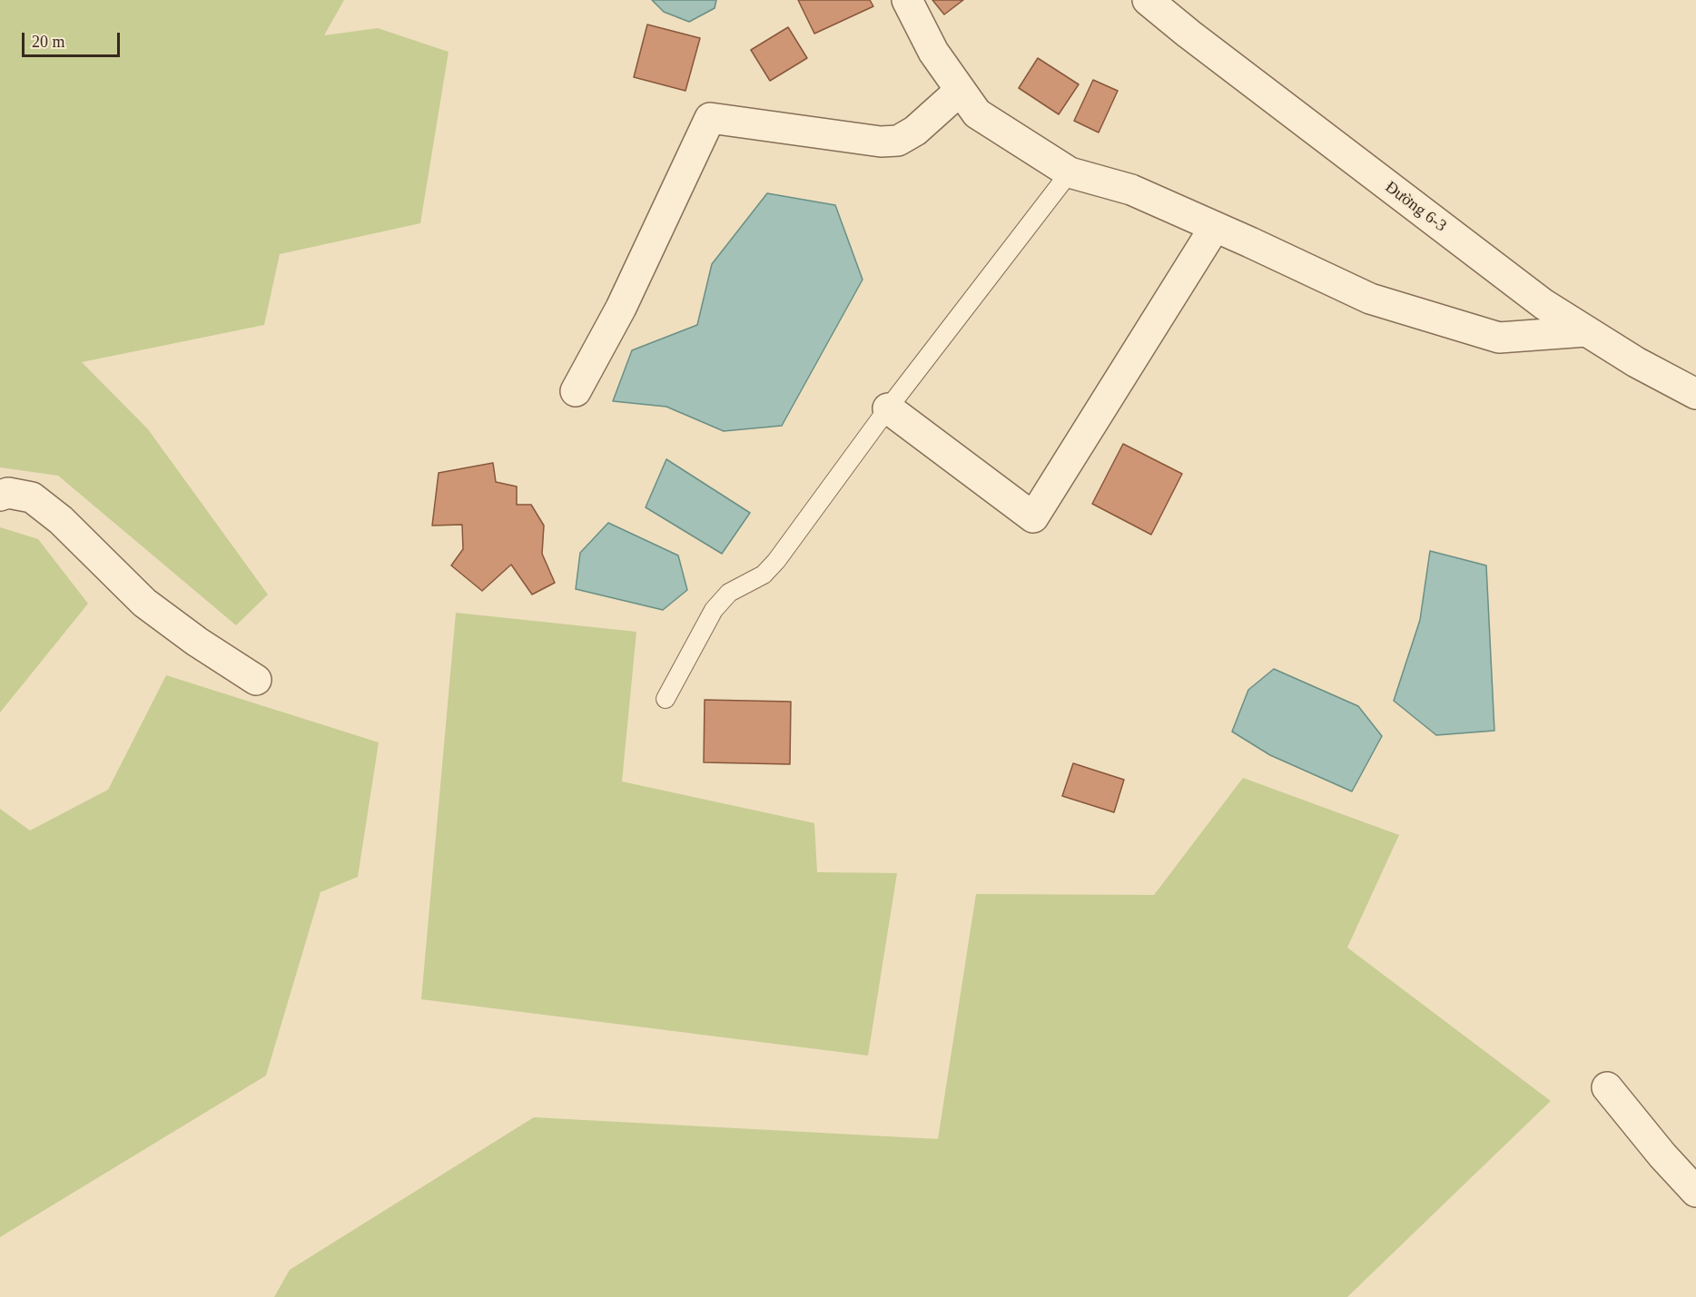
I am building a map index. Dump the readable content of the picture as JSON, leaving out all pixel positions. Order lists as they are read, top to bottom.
{
  "streets": {
    "street": ["Đường 6-3"]
  },
  "scale_bar": "20 m"
}
